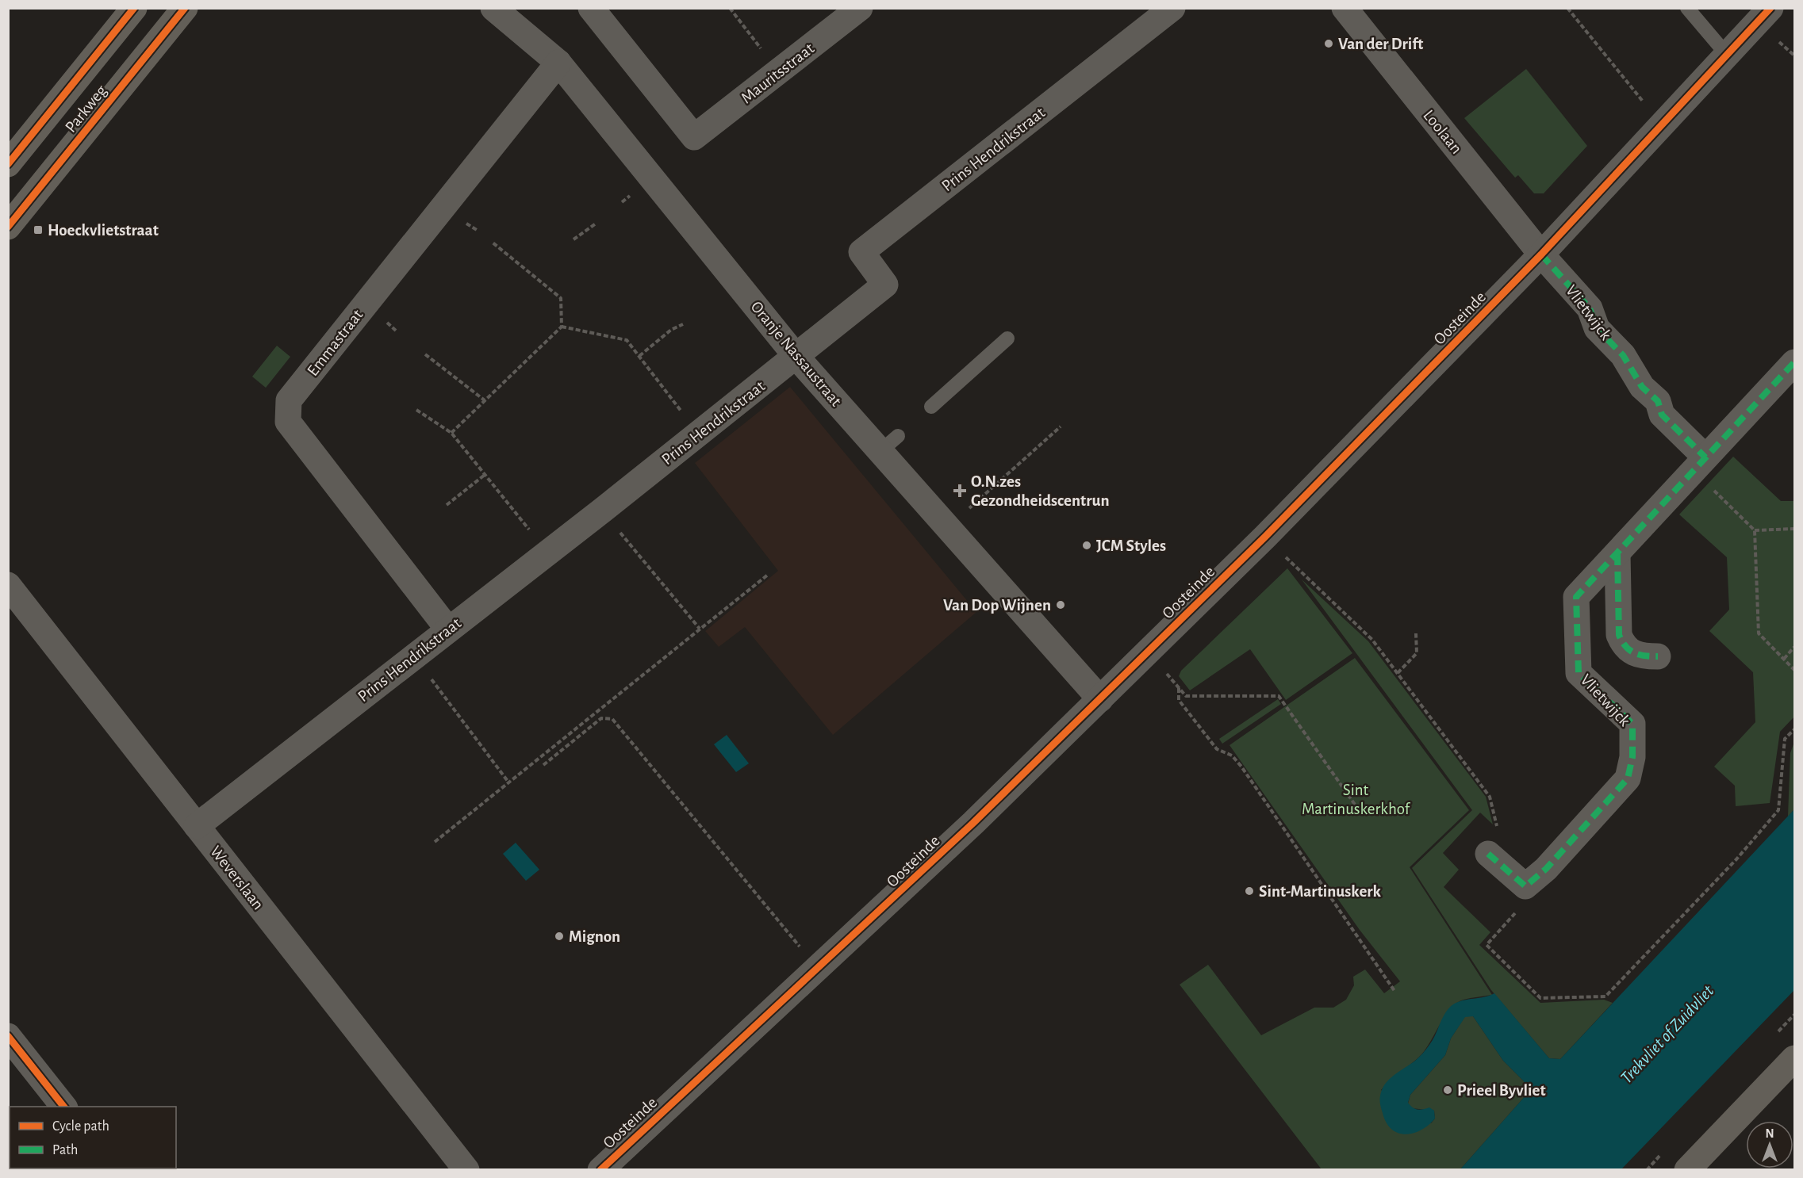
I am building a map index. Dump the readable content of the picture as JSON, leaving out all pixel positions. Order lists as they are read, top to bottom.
{
  "streets": {
    "street": [
      "Mauritsstraat",
      "Parkweg",
      "Loolaan",
      "Prins Hendrikstraat",
      "Vlietwijck",
      "Oosteinde",
      "Emmastraat",
      "Oranje Nassaustraat",
      "Weverslaan"
    ]
  },
  "crossings": [
    ["Loolaan", "Vlietwijck"],
    ["Loolaan", "Oosteinde"],
    ["Prins Hendrikstraat", "Emmastraat"],
    ["Prins Hendrikstraat", "Oranje Nassaustraat"],
    ["Prins Hendrikstraat", "Weverslaan"],
    ["Vlietwijck", "Oosteinde"],
    ["Oosteinde", "Oranje Nassaustraat"],
    ["Emmastraat", "Oranje Nassaustraat"]
  ],
  "water": ["Trekvliet of Zuidvliet"],
  "parks": ["Sint Martinuskerkhof"],
  "places": {
    "other": [
      "Van der Drift",
      "JCM Styles",
      "Van Dop Wijnen",
      "Sint-Martinuskerk",
      "Mignon",
      "Prieel Byvliet"
    ],
    "transit": ["Hoeckvlietstraat"],
    "health": ["O.N.zes Gezondheidscentrun"]
  },
  "legend": ["Cycle path", "Path"],
  "north": "top"
}
